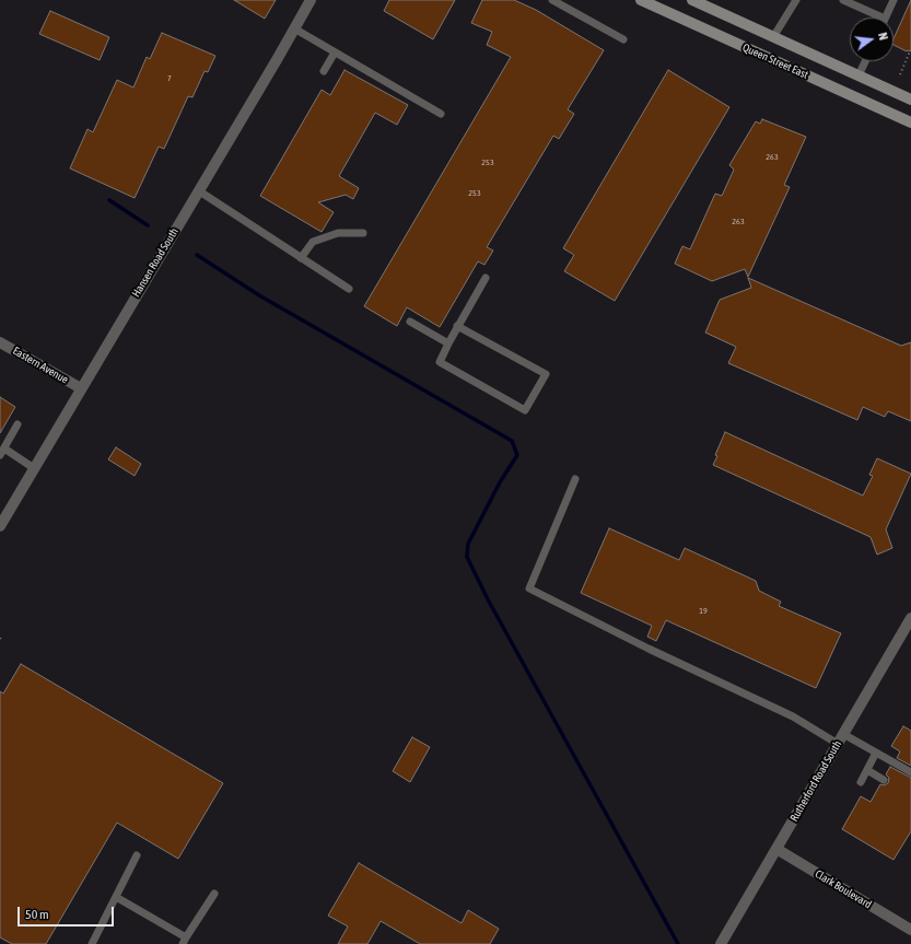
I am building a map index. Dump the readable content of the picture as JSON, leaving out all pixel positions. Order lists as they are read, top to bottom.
{
  "streets": {
    "main road": ["Queen Street East"],
    "street": [
      "Hansen Road South",
      "Eastern Avenue",
      "Rutherford Road South",
      "Clark Boulevard"
    ]
  },
  "crossings": [
    ["Hansen Road South", "Eastern Avenue"],
    ["Rutherford Road South", "Clark Boulevard"]
  ],
  "house_numbers": [
    "7",
    "263",
    "253",
    "253",
    "263",
    "19"
  ],
  "scale_bar": "50 m",
  "north": "right"
}
